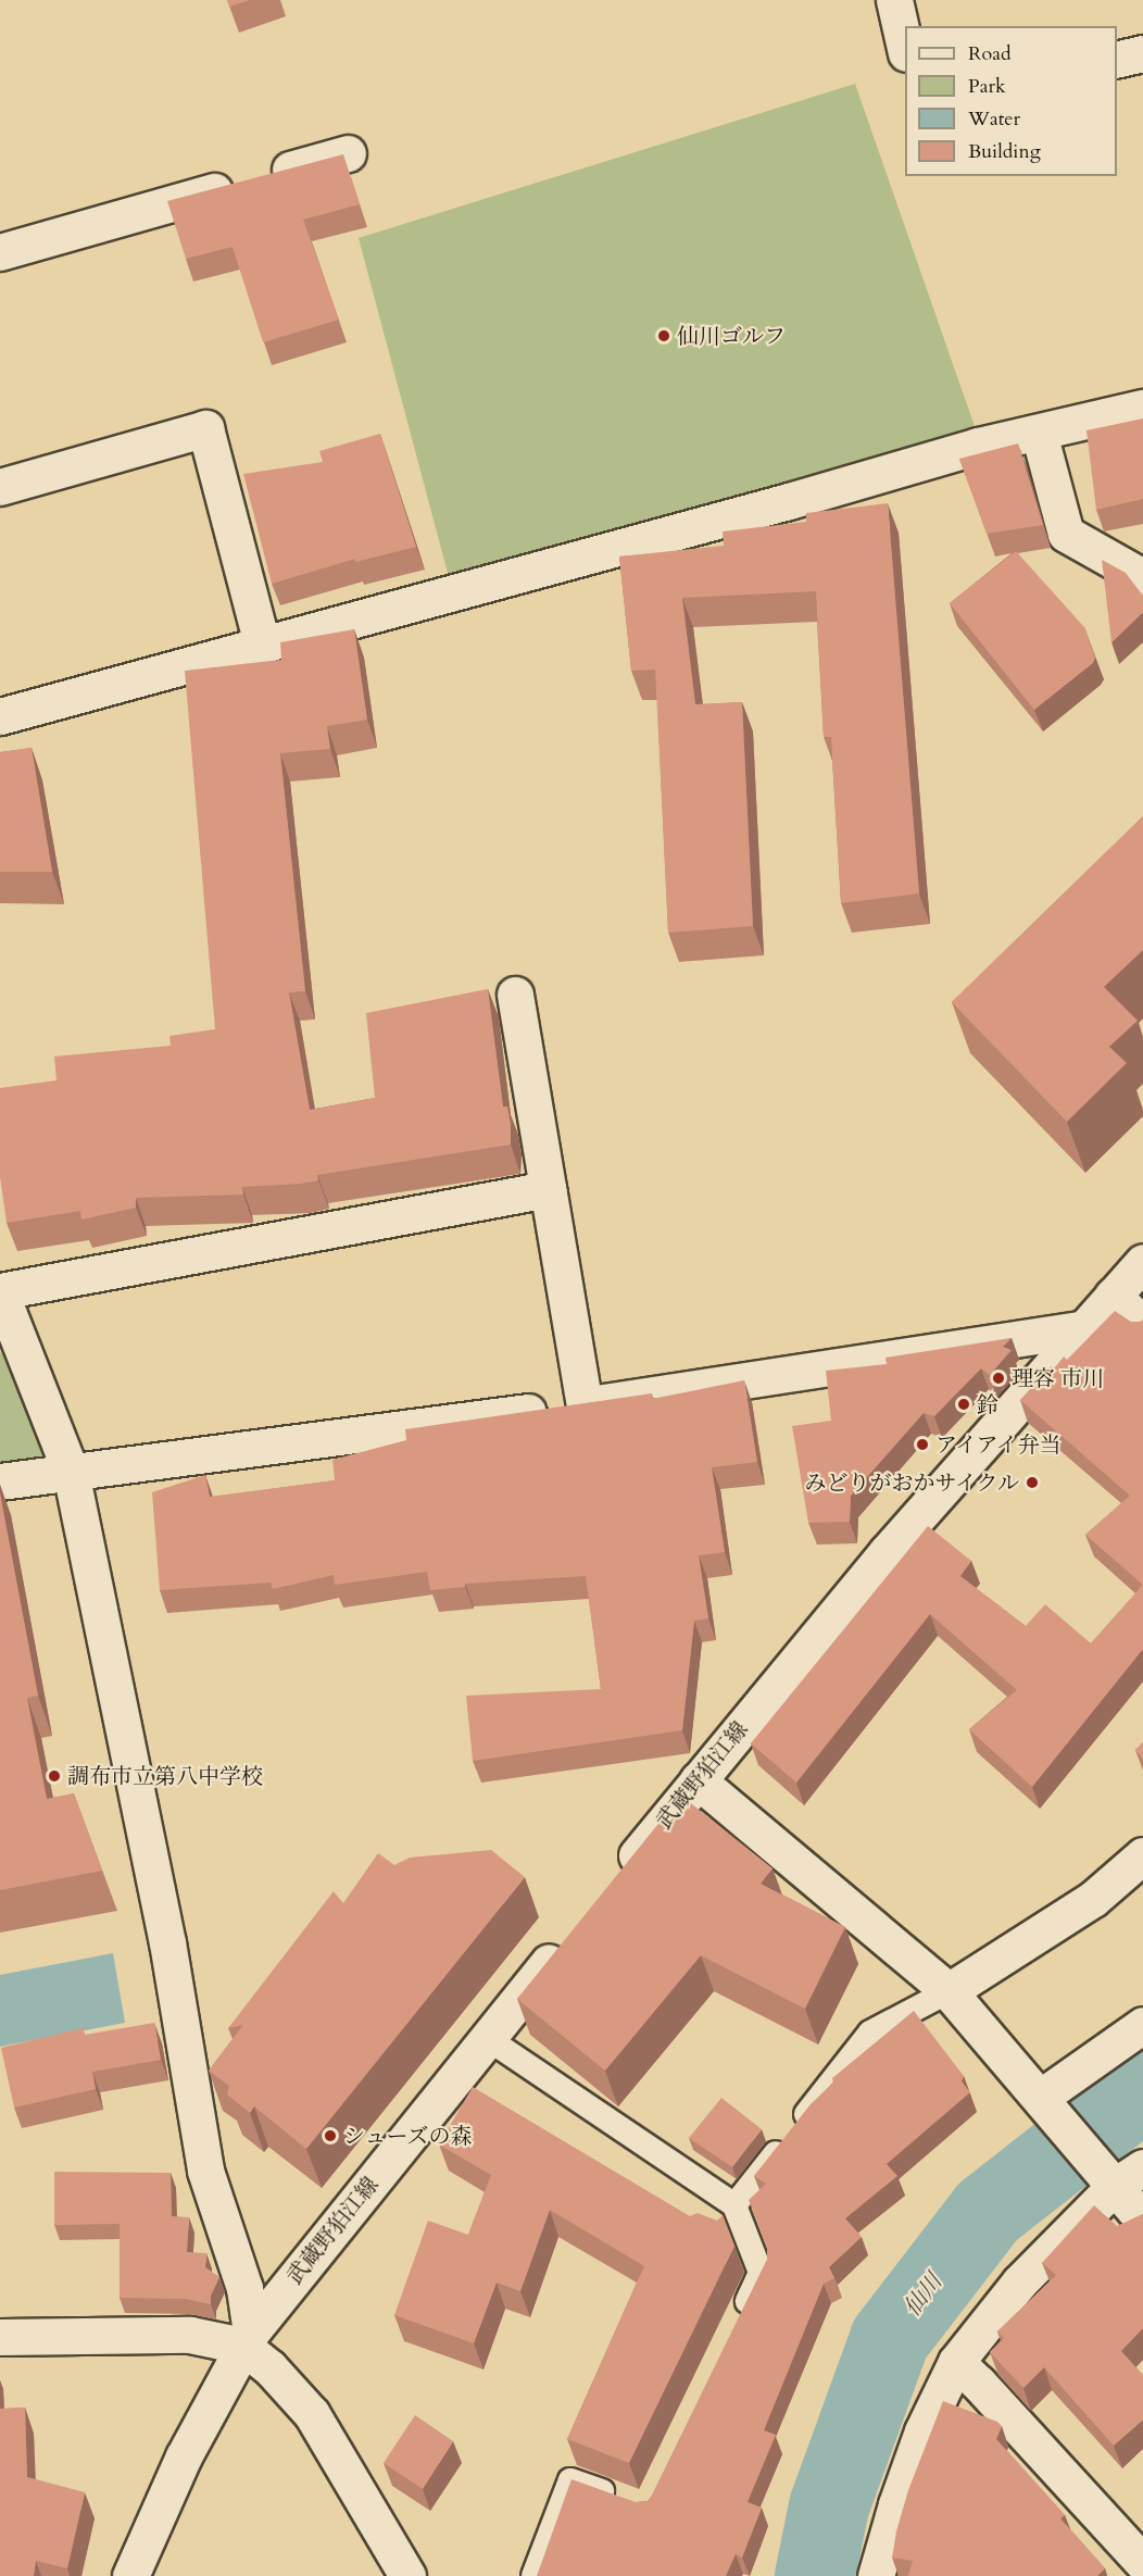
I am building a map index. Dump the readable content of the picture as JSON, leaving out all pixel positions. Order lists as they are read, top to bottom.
{
  "streets": {
    "street": ["武蔵野狛江線"]
  },
  "water": ["仙川"],
  "places": [
    "仙川ゴルフ",
    "理容 市川",
    "鈴",
    "アイアイ弁当",
    "みどりがおかサイクル",
    "調布市立第八中学校",
    "シューズの森"
  ],
  "legend": [
    "Road",
    "Park",
    "Water",
    "Building"
  ]
}
